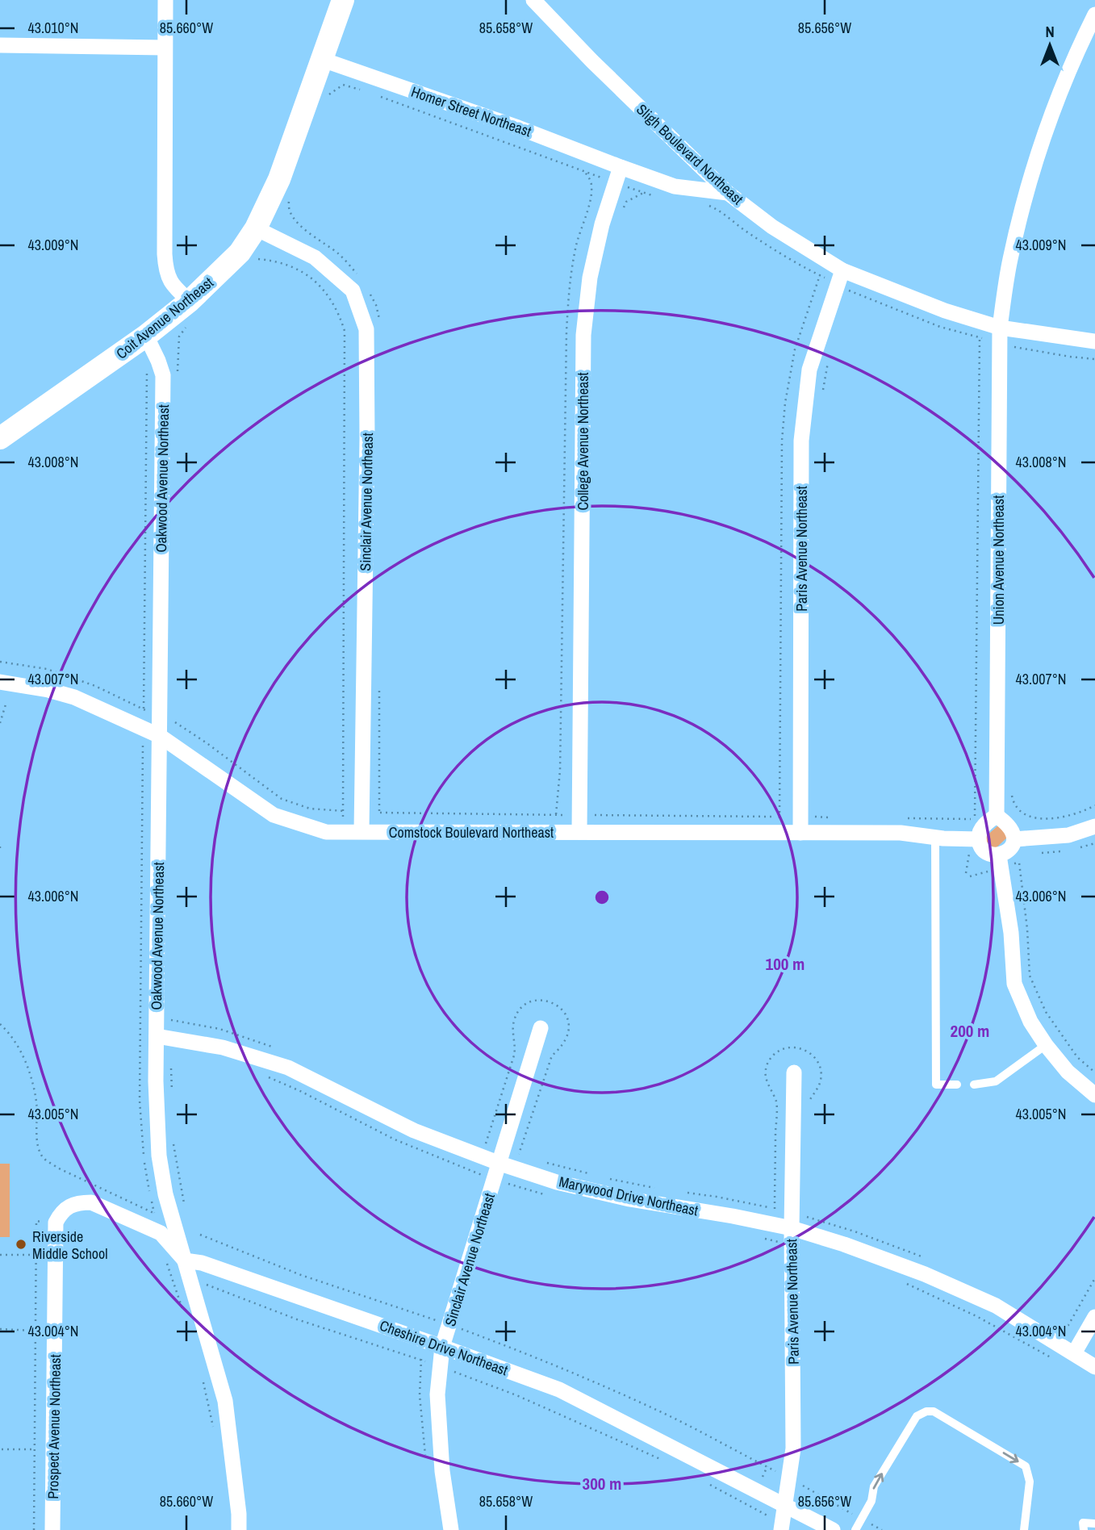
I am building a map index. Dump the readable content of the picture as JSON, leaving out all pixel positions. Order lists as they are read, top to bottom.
{
  "streets": {
    "street": [
      "Homer Street Northeast",
      "Sligh Boulevard Northeast",
      "Coit Avenue Northeast",
      "College Avenue Northeast",
      "Oakwood Avenue Northeast",
      "Sinclair Avenue Northeast",
      "Paris Avenue Northeast",
      "Union Avenue Northeast",
      "Comstock Boulevard Northeast",
      "Marywood Drive Northeast",
      "Cheshire Drive Northeast",
      "Prospect Avenue Northeast"
    ]
  },
  "crossings": [
    ["Homer Street Northeast", "Coit Avenue Northeast"],
    ["Homer Street Northeast", "College Avenue Northeast"],
    ["Sligh Boulevard Northeast", "Paris Avenue Northeast"],
    ["Sligh Boulevard Northeast", "Union Avenue Northeast"],
    ["Coit Avenue Northeast", "Oakwood Avenue Northeast"],
    ["Coit Avenue Northeast", "Sinclair Avenue Northeast"],
    ["College Avenue Northeast", "Comstock Boulevard Northeast"],
    ["Oakwood Avenue Northeast", "Comstock Boulevard Northeast"],
    ["Oakwood Avenue Northeast", "Marywood Drive Northeast"],
    ["Oakwood Avenue Northeast", "Cheshire Drive Northeast"],
    ["Sinclair Avenue Northeast", "Comstock Boulevard Northeast"],
    ["Sinclair Avenue Northeast", "Marywood Drive Northeast"],
    ["Sinclair Avenue Northeast", "Cheshire Drive Northeast"],
    ["Paris Avenue Northeast", "Comstock Boulevard Northeast"],
    ["Paris Avenue Northeast", "Marywood Drive Northeast"],
    ["Paris Avenue Northeast", "Cheshire Drive Northeast"]
  ],
  "places": ["Riverside Middle School"],
  "north": "top",
  "coordinates": [
    "43.010°N",
    "85.660°W",
    "85.658°W",
    "85.656°W",
    "43.009°N",
    "43.008°N",
    "43.007°N",
    "43.006°N",
    "43.005°N",
    "43.004°N"
  ],
  "rings": ["100 m", "200 m", "300 m"]
}
